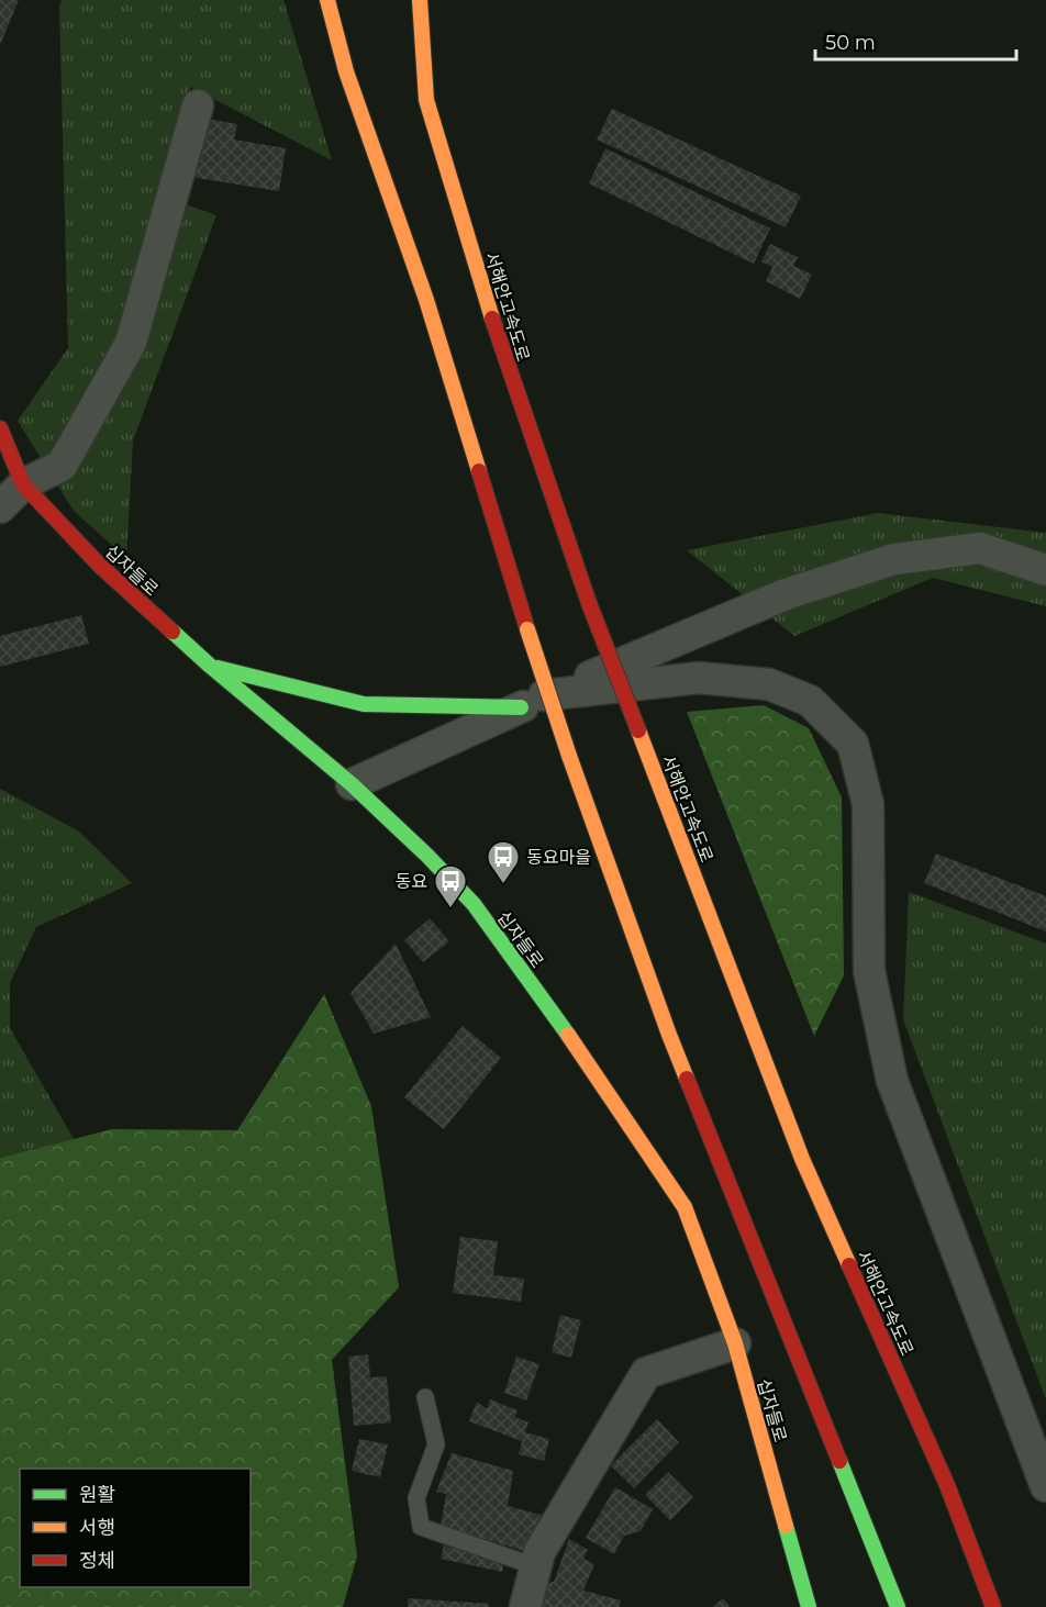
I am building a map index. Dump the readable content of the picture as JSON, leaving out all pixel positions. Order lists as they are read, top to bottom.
{
  "streets": {
    "main road": ["서해안고속도로", "십자들로"]
  },
  "places": {
    "bus stop": ["동요마을", "동요"]
  },
  "legend": ["원활", "서행", "정체"],
  "scale_bar": "50 m"
}
